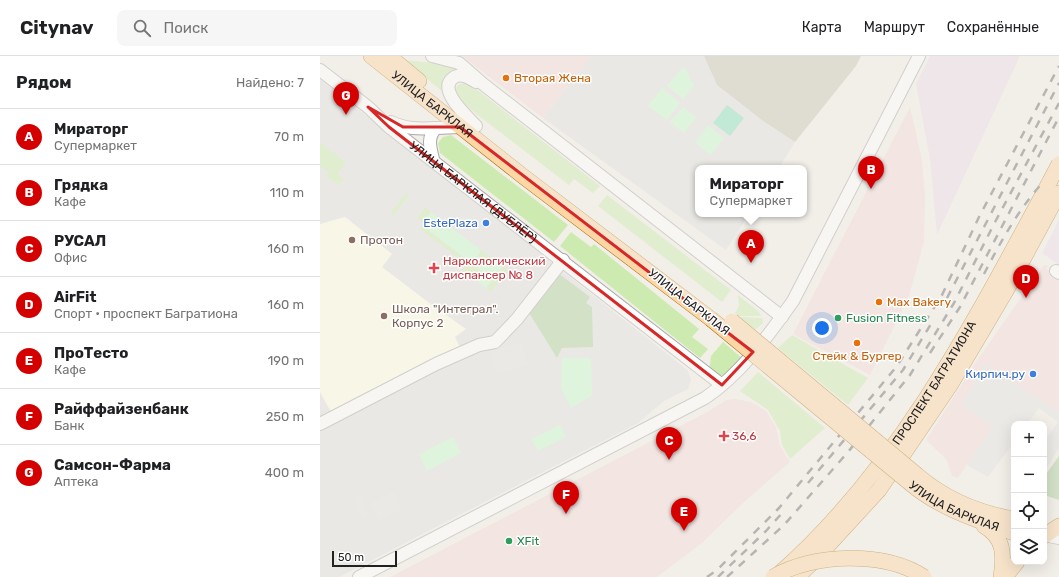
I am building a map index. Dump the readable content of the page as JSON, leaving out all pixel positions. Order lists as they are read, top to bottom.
{
  "streets": {
    "main road": ["УЛИЦА БАРКЛАЯ", "ПРОСПЕКТ БАГРАТИОНА"],
    "street": ["УЛИЦА БАРКЛАЯ (ДУБЛЁР)"]
  },
  "places": {
    "other": [
      "Вторая Жена",
      "EstePlaza",
      "Протон",
      "Max Bakery",
      "Школа \"Интеграл\". Корпус 2",
      "Fusion Fitness",
      "Стейк & Бургер",
      "Кирпич.ру",
      "XFit"
    ],
    "health": ["Наркологический диспансер № 8", "36,6"]
  },
  "scale_bar": "50 m",
  "page": {
    "header": "Citynav",
    "search": "Поиск",
    "nav": ["Карта", "Маршрут", "Сохранённые"],
    "heading": ["Рядом", "Найдено: 7"],
    "pins": [
      "G",
      "B",
      "A",
      "D",
      "C",
      "F",
      "E"
    ],
    "list": [
      {
        "mark": "A",
        "name": "Мираторг",
        "note": "Супермаркет",
        "value": "70 m"
      },
      {
        "mark": "B",
        "name": "Грядка",
        "note": "Кафе",
        "value": "110 m"
      },
      {
        "mark": "C",
        "name": "РУСАЛ",
        "note": "Офис",
        "value": "160 m"
      },
      {
        "mark": "D",
        "name": "AirFit",
        "note": "Спорт · проспект Багратиона",
        "value": "160 m"
      },
      {
        "mark": "E",
        "name": "ПроТесто",
        "note": "Кафе",
        "value": "190 m"
      },
      {
        "mark": "F",
        "name": "Райффайзенбанк",
        "note": "Банк",
        "value": "250 m"
      },
      {
        "mark": "G",
        "name": "Самсон-Фарма",
        "note": "Аптека",
        "value": "400 m"
      }
    ],
    "popup": ["Мираторг", "Супермаркет"],
    "map_buttons": ["+", "−"],
    "scale": "50 m"
  }
}
